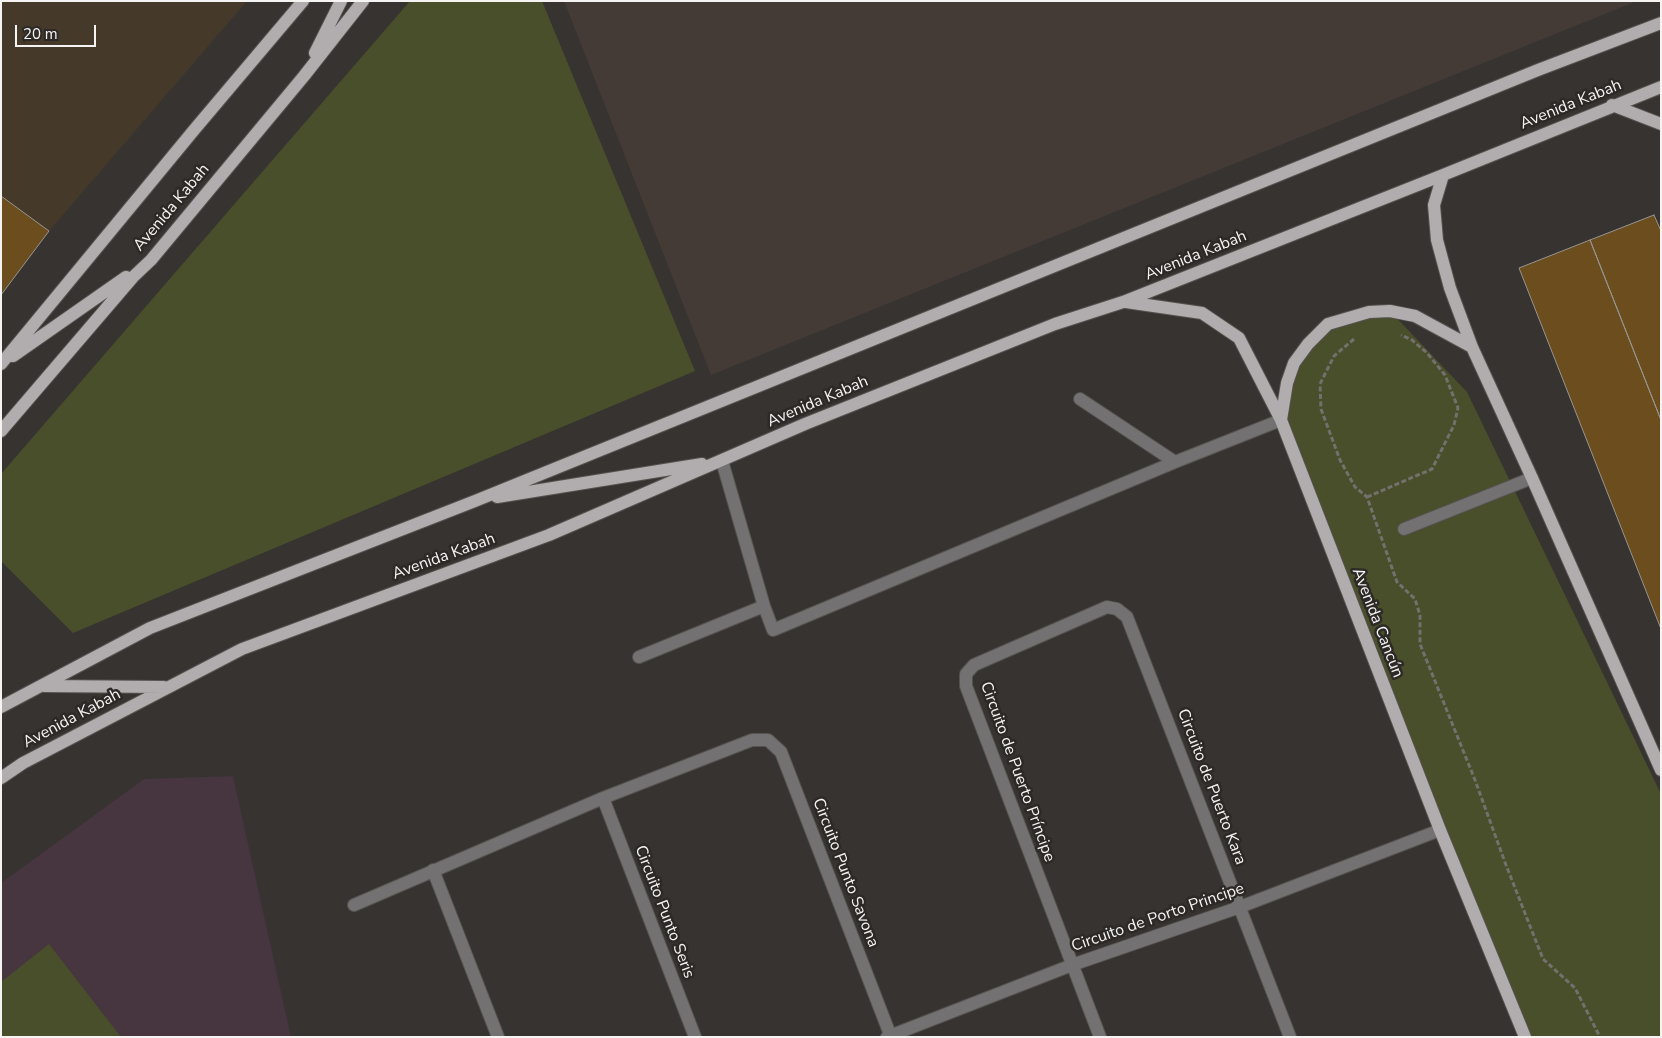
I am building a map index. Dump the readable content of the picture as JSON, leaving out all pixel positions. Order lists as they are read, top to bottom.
{
  "streets": {
    "main road": ["Avenida Kabah", "Avenida Cancún"],
    "street": [
      "Circuito de Puerto Príncipe",
      "Circuito de Puerto Kara",
      "Circuito Punto Savona",
      "Circuito Punto Seris",
      "Circuito de Porto Principe"
    ]
  },
  "crossings": [
    ["Avenida Kabah", "Avenida Cancún"],
    ["Avenida Cancún", "Circuito de Porto Principe"],
    ["Circuito de Puerto Príncipe", "Circuito de Puerto Kara"],
    ["Circuito de Puerto Príncipe", "Circuito de Porto Principe"],
    ["Circuito de Puerto Kara", "Circuito de Porto Principe"],
    ["Circuito Punto Savona", "Circuito Punto Seris"],
    ["Circuito Punto Savona", "Circuito de Porto Principe"]
  ],
  "scale_bar": "20 m"
}
